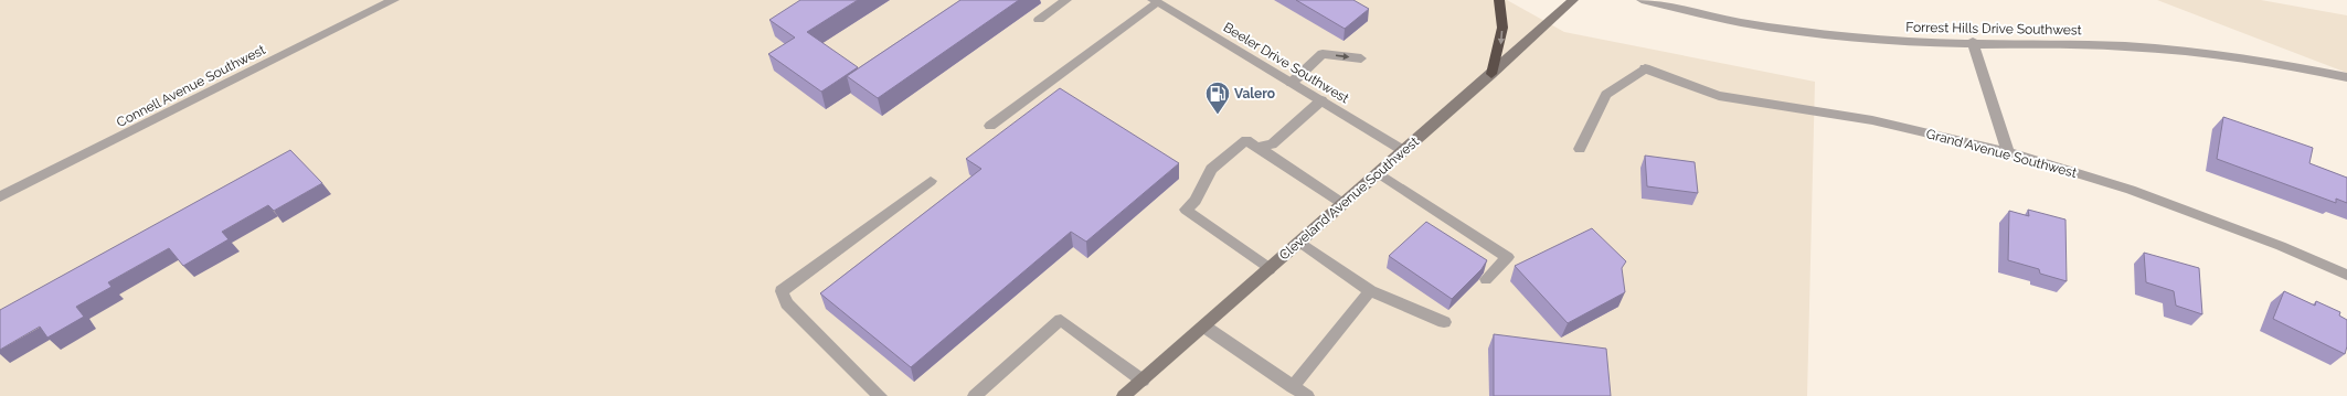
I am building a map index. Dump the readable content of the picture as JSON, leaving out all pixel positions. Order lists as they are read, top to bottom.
{
  "streets": {
    "main road": ["Cleveland Avenue Southwest"],
    "street": [
      "Forrest Hills Drive Southwest",
      "Beeler Drive Southwest",
      "Connell Avenue Southwest",
      "Grand Avenue Southwest"
    ]
  },
  "crossings": [
    ["Beeler Drive Southwest", "Cleveland Avenue Southwest"]
  ],
  "places": {
    "fuel station": ["Valero"]
  }
}
